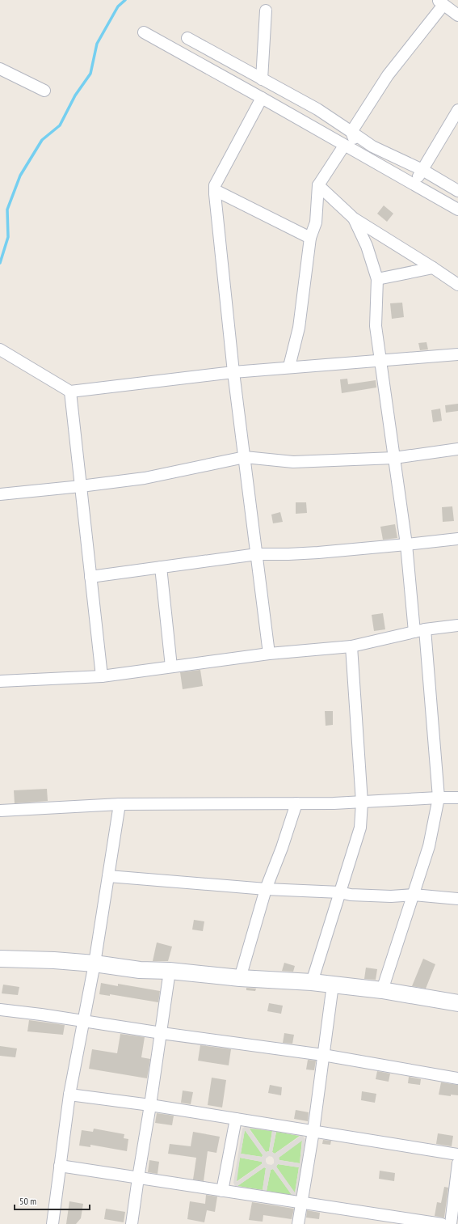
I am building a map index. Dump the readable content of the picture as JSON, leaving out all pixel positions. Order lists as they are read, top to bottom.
{
  "scale_bar": "50 m"
}
